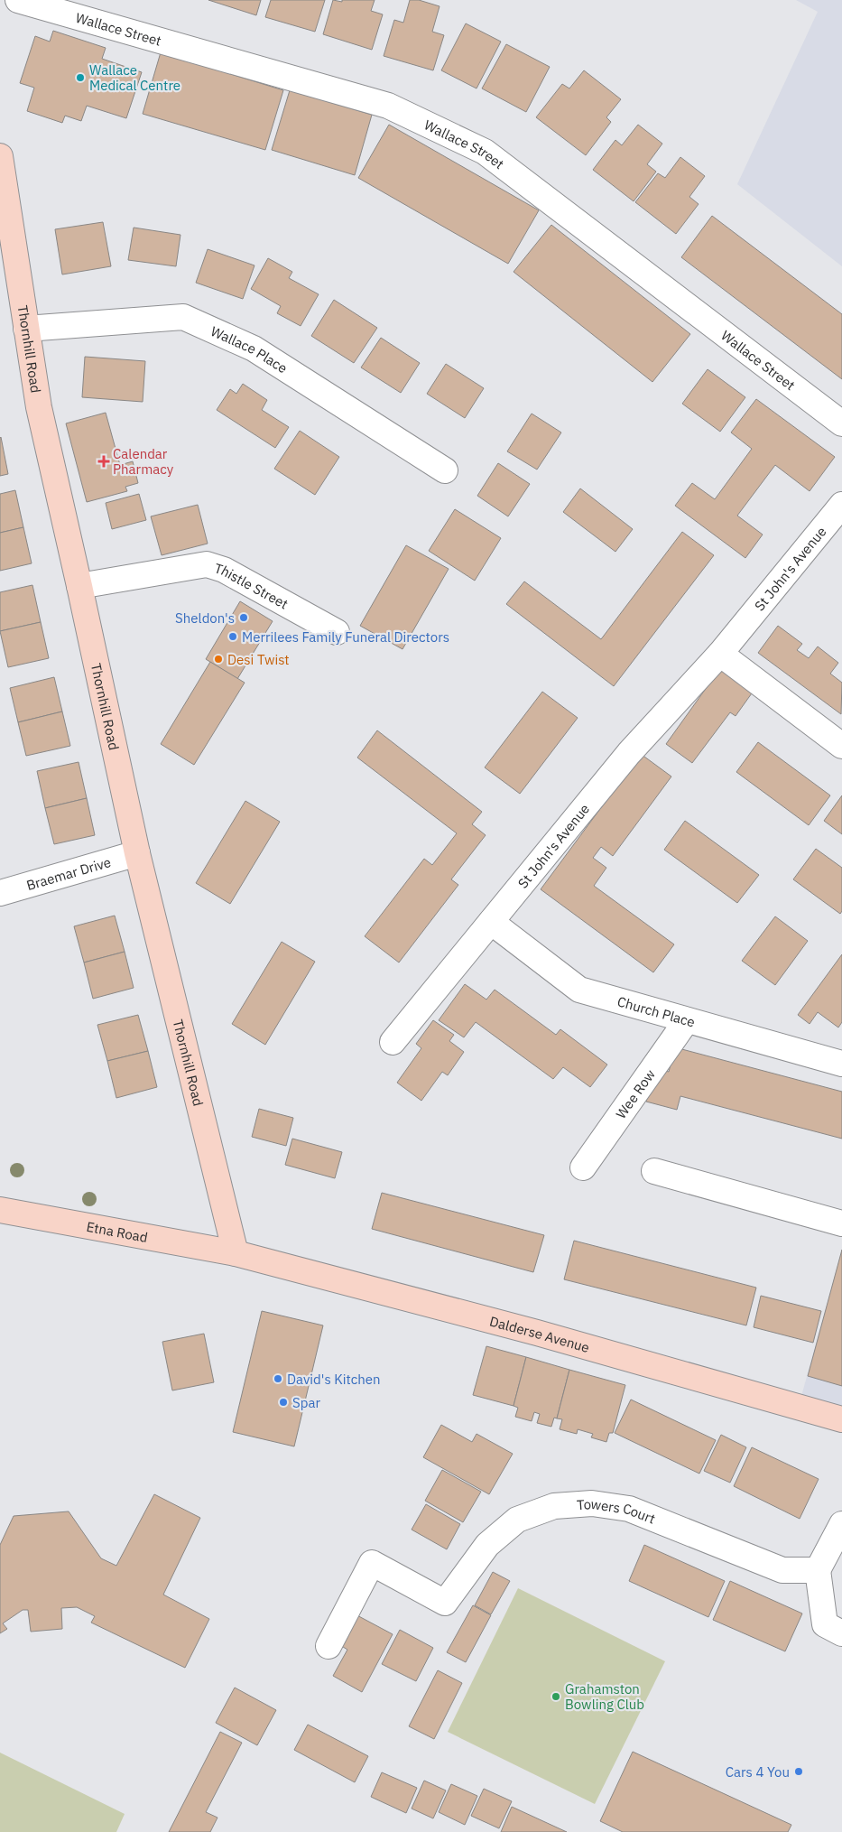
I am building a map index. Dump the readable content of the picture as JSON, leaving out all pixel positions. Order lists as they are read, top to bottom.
{
  "streets": {
    "street": [
      "Wallace Street",
      "Thornhill Road",
      "Wallace Place",
      "St John's Avenue",
      "Thistle Street",
      "Braemar Drive",
      "Church Place",
      "Wee Row",
      "Etna Road",
      "Dalderse Avenue",
      "Towers Court"
    ]
  },
  "crossings": [
    ["Thornhill Road", "Wallace Place"],
    ["Thornhill Road", "Thistle Street"],
    ["Thornhill Road", "Braemar Drive"],
    ["Thornhill Road", "Etna Road"],
    ["Thornhill Road", "Dalderse Avenue"],
    ["St John's Avenue", "Church Place"],
    ["Church Place", "Wee Row"],
    ["Etna Road", "Dalderse Avenue"]
  ],
  "places": {
    "other": [
      "Wallace Medical Centre",
      "Sheldon's",
      "Merrilees Family Funeral Directors",
      "Desi Twist",
      "David's Kitchen",
      "Spar",
      "Grahamston Bowling Club",
      "Cars 4 You"
    ],
    "health": ["Calendar Pharmacy"]
  }
}
